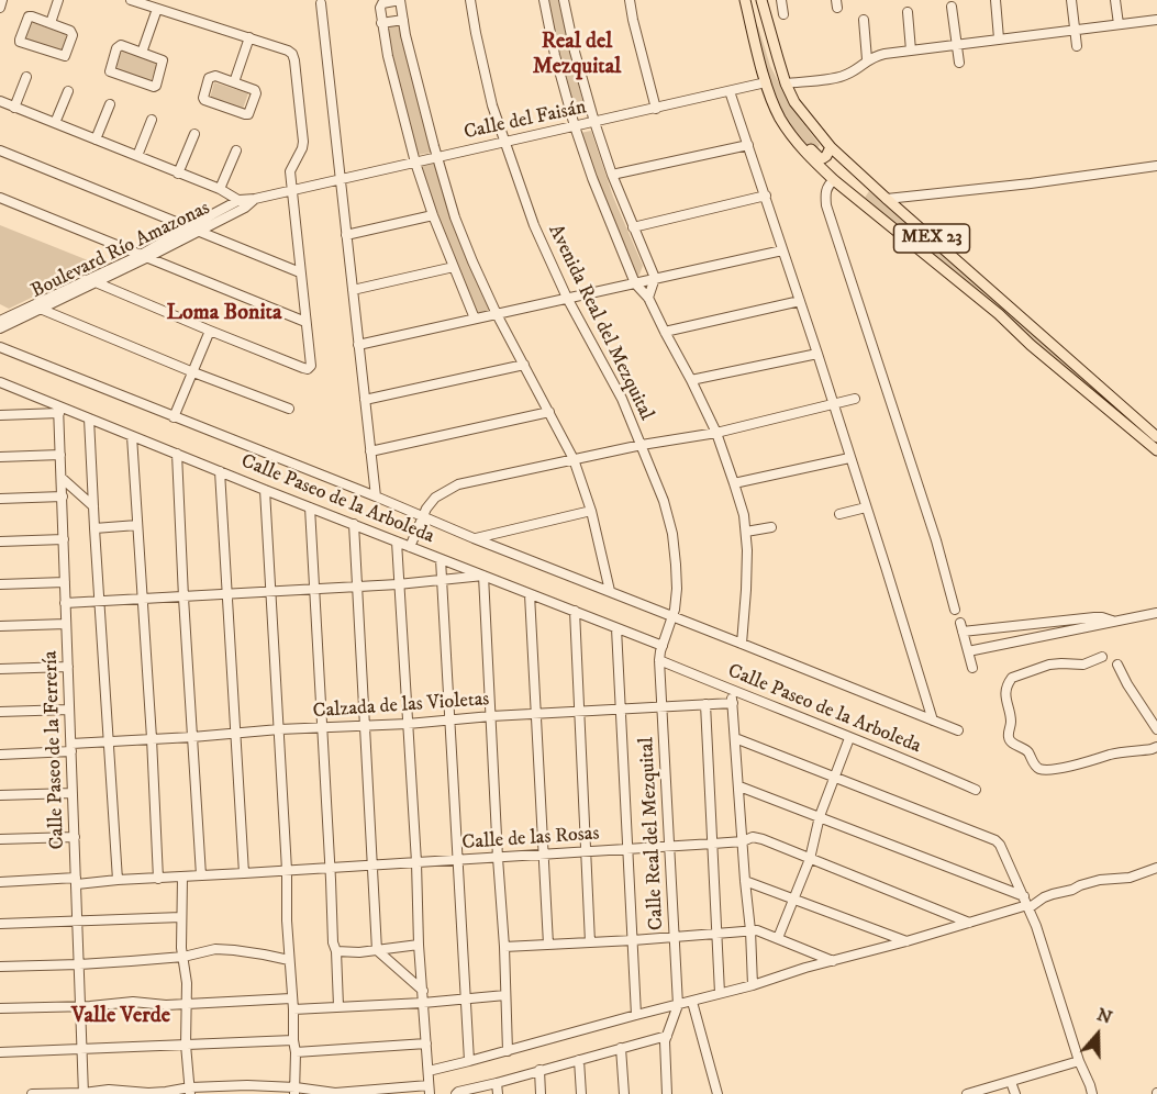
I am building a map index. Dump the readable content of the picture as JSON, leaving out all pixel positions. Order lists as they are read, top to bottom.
{
  "streets": {
    "main road": ["MEX 23"],
    "street": [
      "Calle del Faisán",
      "Boulevard Río Amazonas",
      "Avenida Real del Mezquital",
      "Calle Paseo de la Arboleda",
      "Calzada de las Violetas",
      "Calle Paseo de la Ferrería",
      "Calle Real del Mezquital",
      "Calle de las Rosas"
    ]
  },
  "crossings": [
    ["Calle del Faisán", "MEX 23"],
    ["Calle del Faisán", "Boulevard Río Amazonas"],
    ["Calle del Faisán", "Avenida Real del Mezquital"],
    ["Avenida Real del Mezquital", "Calle Paseo de la Arboleda"],
    ["Avenida Real del Mezquital", "Calle Real del Mezquital"],
    ["Calle Paseo de la Arboleda", "Calle Paseo de la Ferrería"],
    ["Calle Paseo de la Arboleda", "Calle Real del Mezquital"],
    ["Calzada de las Violetas", "Calle Paseo de la Ferrería"],
    ["Calzada de las Violetas", "Calle Real del Mezquital"],
    ["Calle Paseo de la Ferrería", "Calle de las Rosas"],
    ["Calle Real del Mezquital", "Calle de las Rosas"]
  ],
  "districts": ["Real del Mezquital", "Loma Bonita", "Valle Verde"],
  "north": "top"
}
